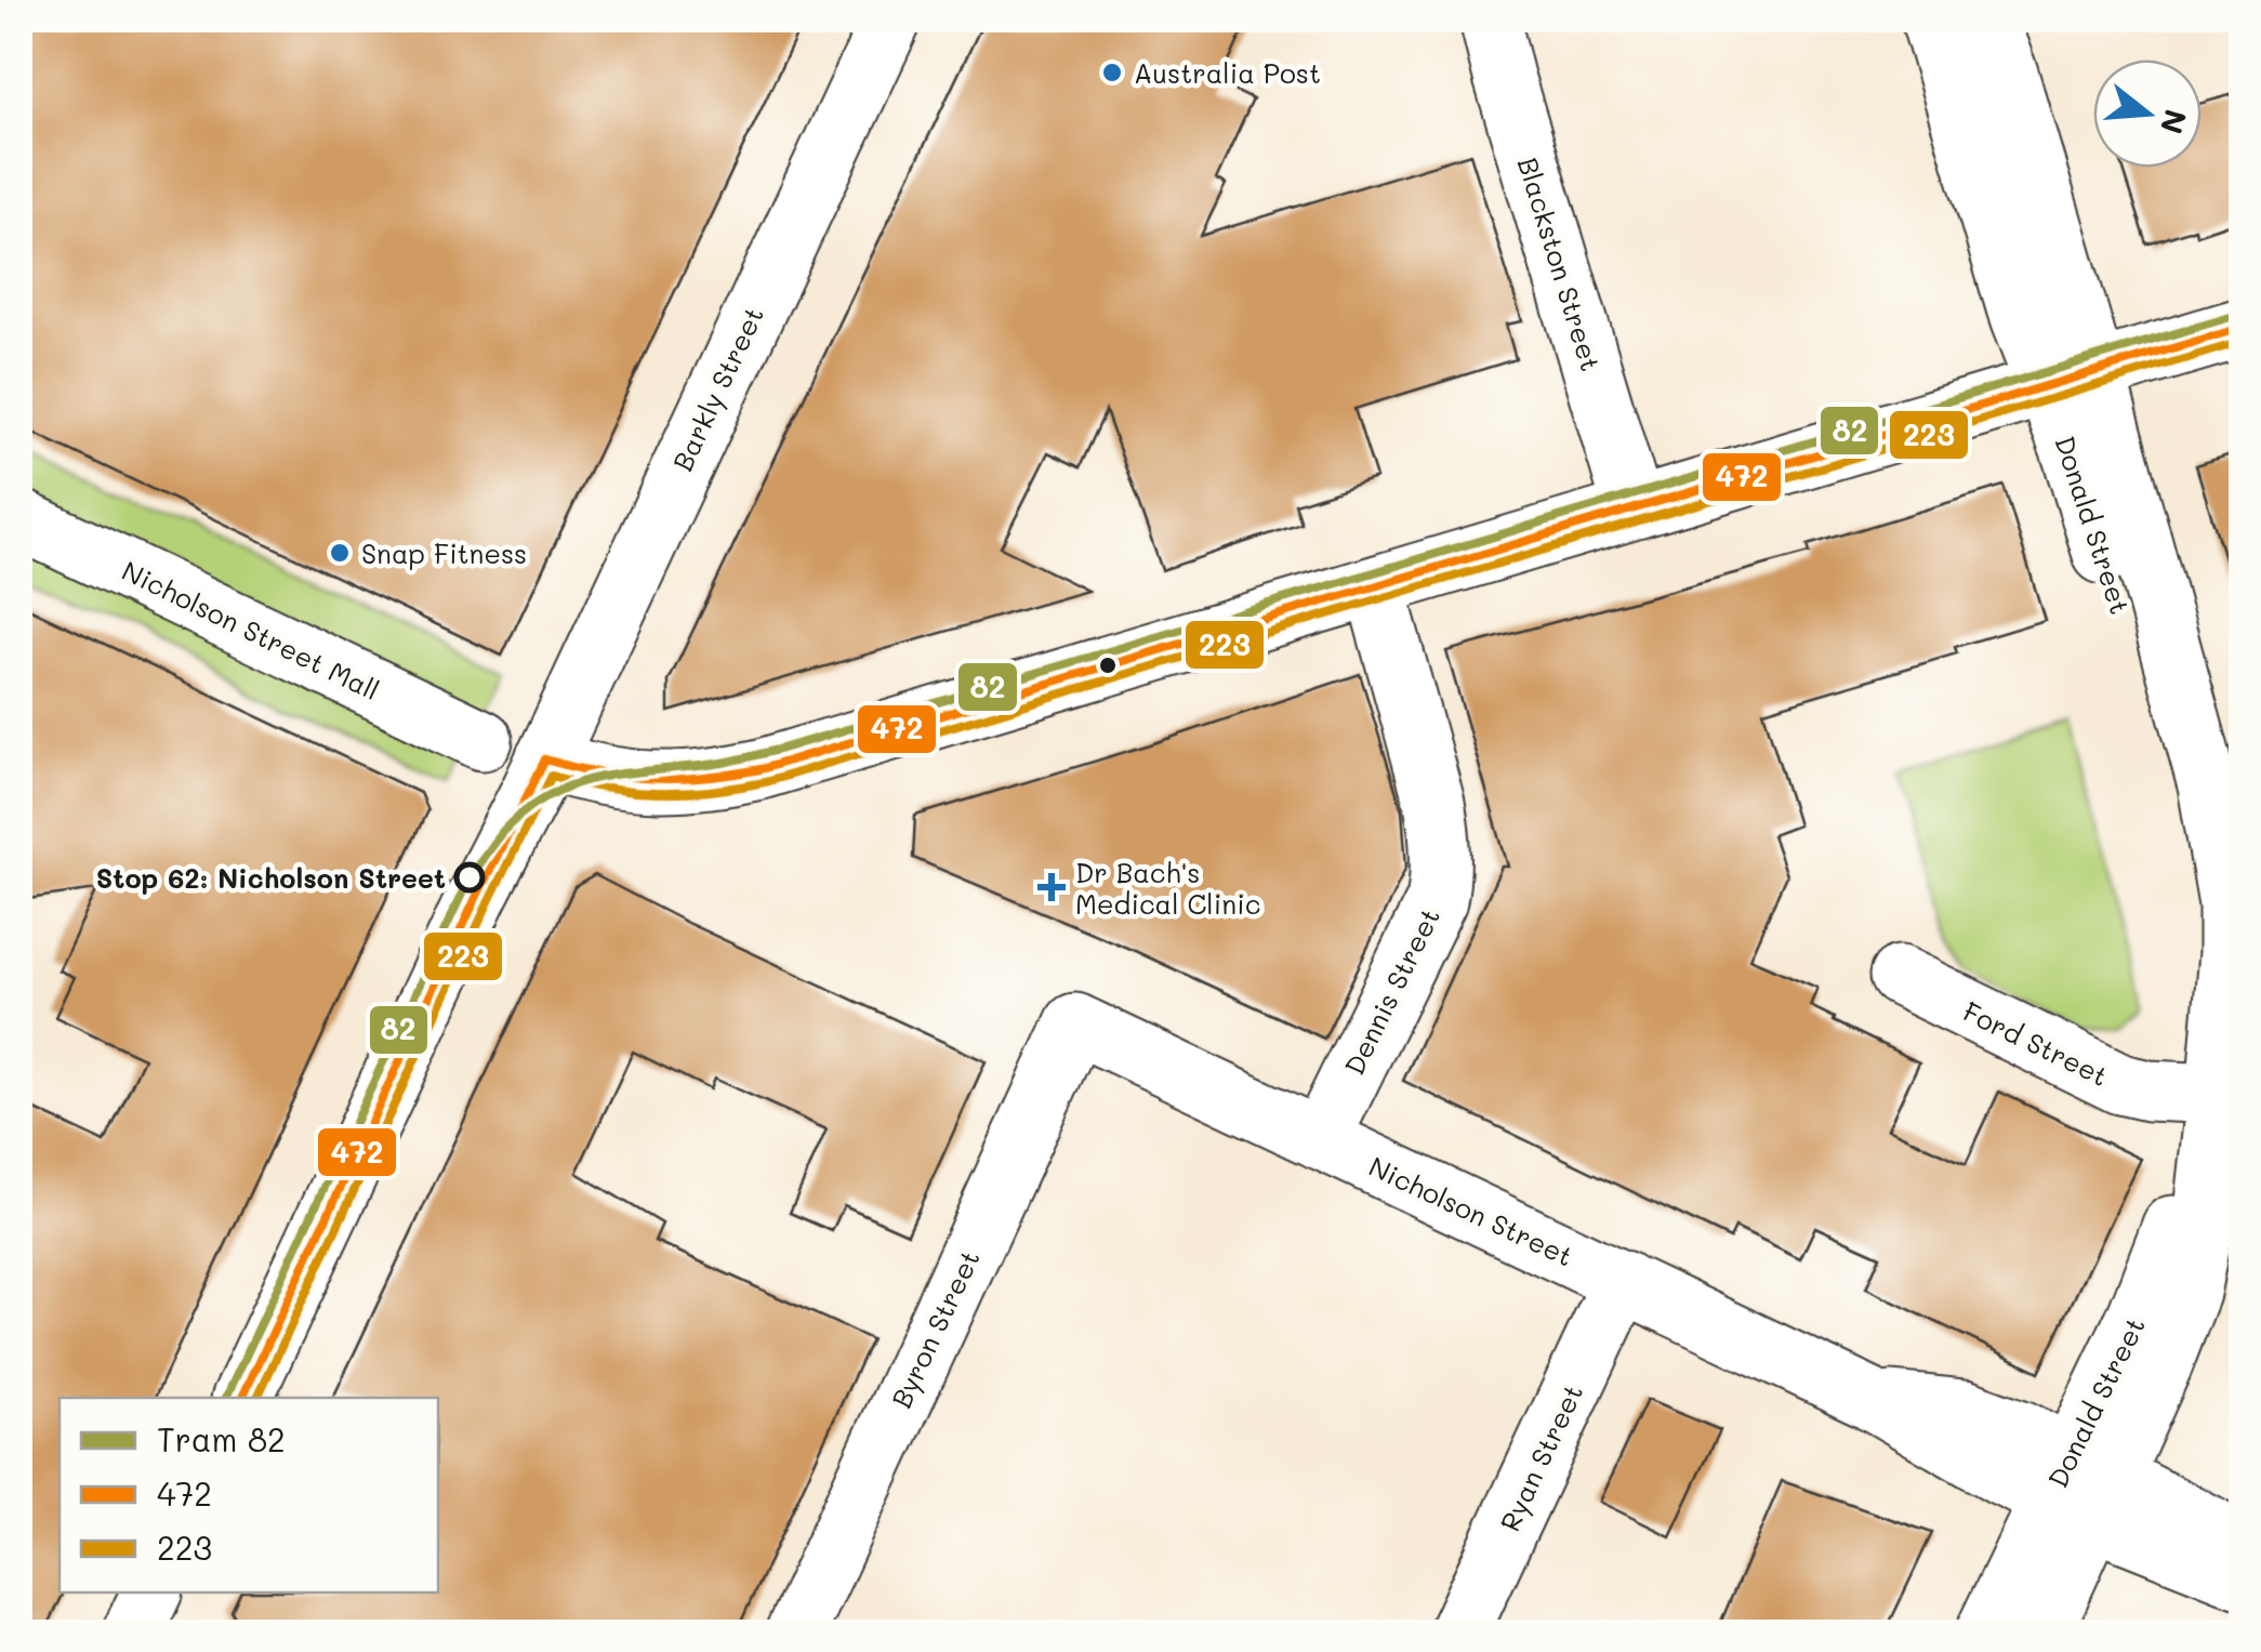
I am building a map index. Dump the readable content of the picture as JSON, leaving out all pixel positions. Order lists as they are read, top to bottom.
{
  "streets": {
    "street": [
      "Blackston Street",
      "Barkly Street",
      "Donald Street",
      "Nicholson Street Mall",
      "Dennis Street",
      "Ford Street",
      "Nicholson Street",
      "Byron Street",
      "Ryan Street"
    ]
  },
  "crossings": [
    ["Donald Street", "Ford Street"],
    ["Donald Street", "Nicholson Street"],
    ["Dennis Street", "Nicholson Street"],
    ["Nicholson Street", "Byron Street"],
    ["Nicholson Street", "Ryan Street"]
  ],
  "places": {
    "other": ["Australia Post", "Snap Fitness", "Stop 62: Nicholson Street"],
    "health": ["Dr Bach's Medical Clinic"]
  },
  "lines": ["tram line 82", "transit line 472", "transit line 223"],
  "legend": ["Tram 82", "472", "223"],
  "north": "right"
}
